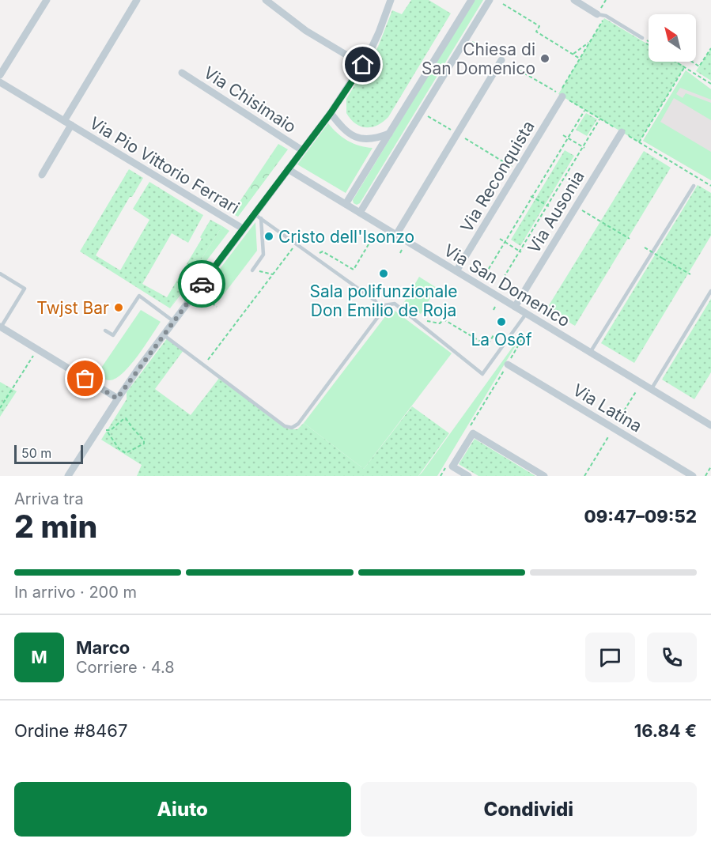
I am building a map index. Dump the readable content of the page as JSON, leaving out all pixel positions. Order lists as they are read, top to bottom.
{
  "streets": {
    "street": [
      "Via Chisimaio",
      "Via Pio Vittorio Ferrari",
      "Via Reconquista",
      "Via Ausonia",
      "Via San Domenico",
      "Via Latina"
    ]
  },
  "crossings": [
    ["Via Chisimaio", "Via Pio Vittorio Ferrari"],
    ["Via Chisimaio", "Via San Domenico"],
    ["Via Reconquista", "Via San Domenico"],
    ["Via Ausonia", "Via San Domenico"]
  ],
  "places": [
    "Chiesa di San Domenico",
    "Cristo dell'Isonzo",
    "Sala polifunzionale Don Emilio de Roja",
    "Twjst Bar",
    "La Osôf"
  ],
  "scale_bar": "50 m",
  "north": "top left",
  "page": {
    "scale": "50 m",
    "heading": ["2 min", "Arriva tra", "09:47–09:52"],
    "panel": [
      "Marco",
      "Corriere · 4.8",
      "Ordine #8467",
      "16.84 €"
    ],
    "bar": "In arrivo · 200 m",
    "round": "M",
    "buttons": ["Aiuto", "Condividi"]
  }
}
